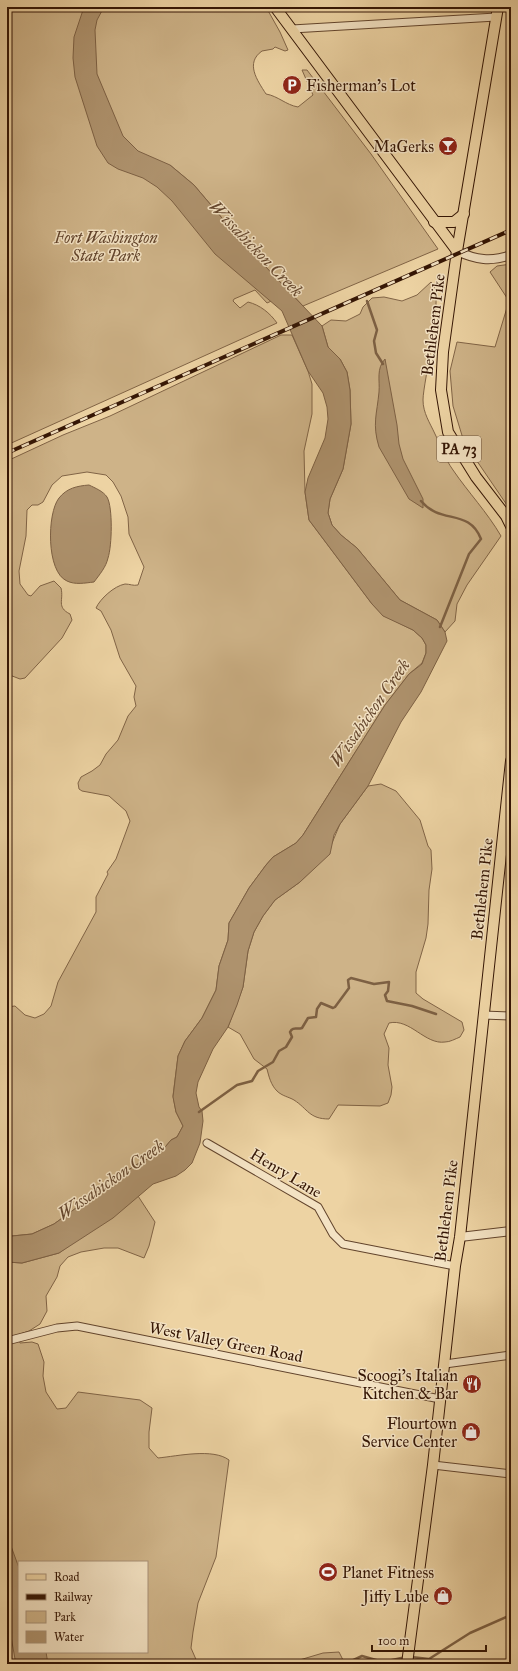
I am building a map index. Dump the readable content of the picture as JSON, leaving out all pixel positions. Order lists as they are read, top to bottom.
{
  "streets": {
    "main road": ["Bethlehem Pike", "PA 73"],
    "street": ["Henry Lane", "West Valley Green Road"]
  },
  "crossings": [
    ["Bethlehem Pike", "Henry Lane"],
    ["Bethlehem Pike", "West Valley Green Road"]
  ],
  "water": ["Wissahickon Creek"],
  "parks": ["Fort Washington State Park"],
  "places": {
    "parking": ["Fisherman's Lot"],
    "bar": ["MaGerks"],
    "restaurant": ["Scoogi's Italian Kitchen & Bar"],
    "shop": ["Flourtown Service Center", "Jiffy Lube"],
    "sports": ["Planet Fitness"]
  },
  "legend": [
    "Road",
    "Railway",
    "Park",
    "Water"
  ],
  "scale_bar": "100 m"
}
